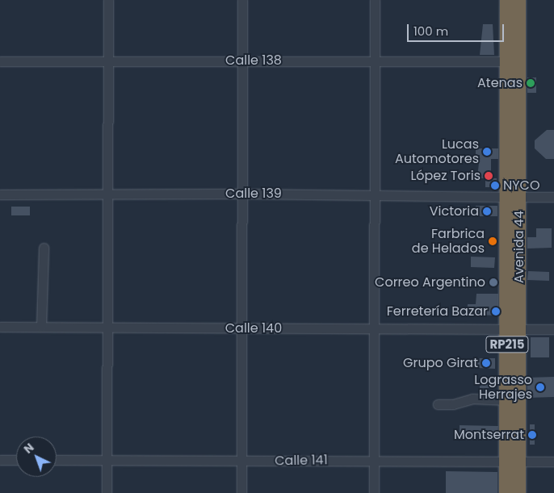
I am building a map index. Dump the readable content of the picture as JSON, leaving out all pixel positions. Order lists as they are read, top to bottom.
{
  "streets": {
    "highway": ["Avenida 44", "RP215"],
    "street": [
      "Calle 138",
      "Calle 139",
      "Calle 140",
      "Calle 141"
    ]
  },
  "crossings": [
    ["Calle 138", "Avenida 44"],
    ["Calle 139", "Avenida 44"],
    ["Avenida 44", "Calle 140"],
    ["Avenida 44", "Calle 141"]
  ],
  "places": [
    "Atenas",
    "Lucas Automotores",
    "López Toris",
    "NYCO",
    "Victoria",
    "Farbrica de Helados",
    "Correo Argentino",
    "Ferretería Bazar",
    "Grupo Girat",
    "Lograsso Herrajes",
    "Montserrat"
  ],
  "scale_bar": "100 m",
  "north": "top left"
}
